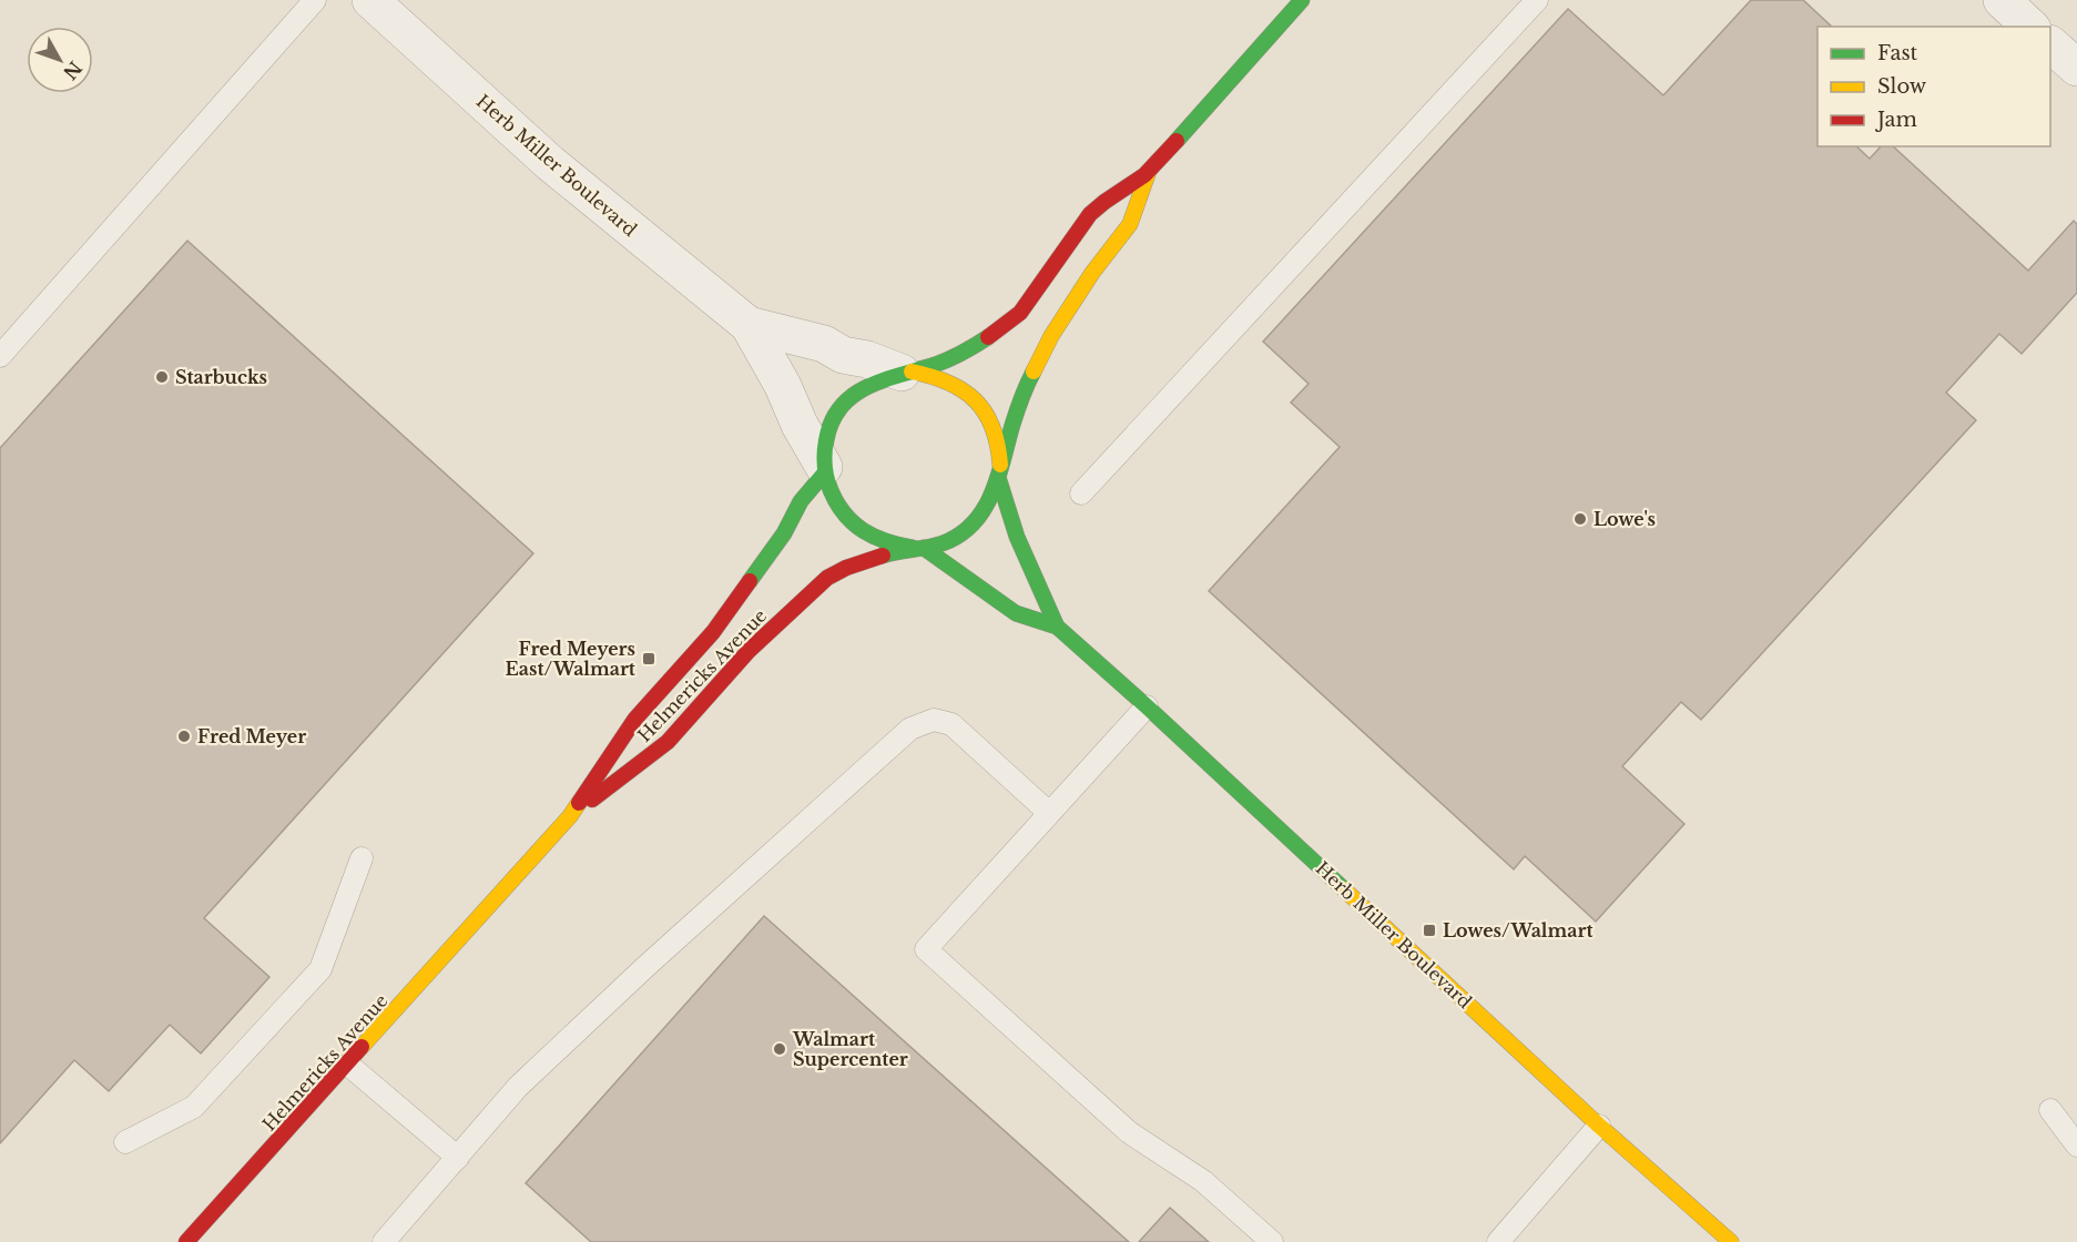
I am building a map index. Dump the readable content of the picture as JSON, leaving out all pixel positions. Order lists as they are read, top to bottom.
{
  "streets": {
    "street": ["Herb Miller Boulevard", "Helmericks Avenue"]
  },
  "crossings": [
    ["Herb Miller Boulevard", "Helmericks Avenue"]
  ],
  "places": {
    "other": [
      "Starbucks",
      "Lowe's",
      "Fred Meyer",
      "Walmart Supercenter"
    ],
    "transit": ["Fred Meyers East/Walmart", "Lowes/Walmart"]
  },
  "legend": ["Fast", "Slow", "Jam"],
  "north": "bottom right"
}
